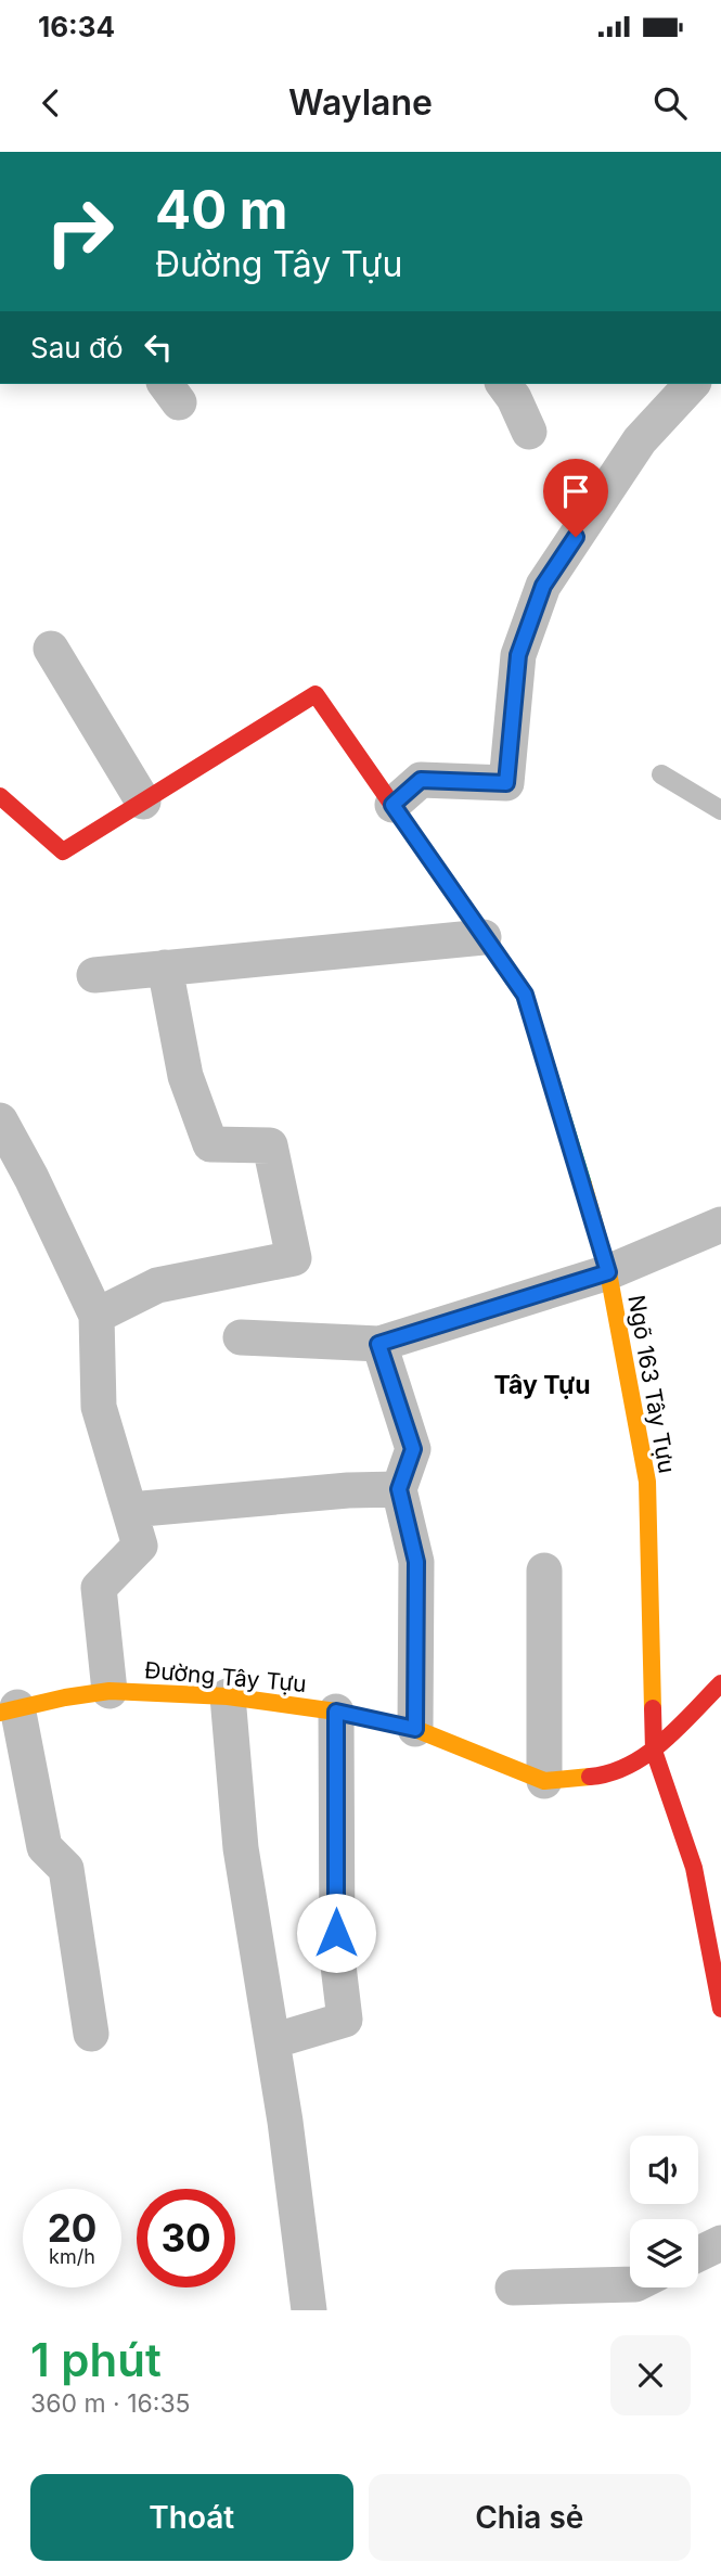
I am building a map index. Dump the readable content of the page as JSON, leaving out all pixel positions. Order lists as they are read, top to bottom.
{
  "streets": {
    "street": ["Ngõ 163 Tây Tựu", "Đường Tây Tựu"]
  },
  "crossings": [
    ["Ngõ 163 Tây Tựu", "Đường Tây Tựu"]
  ],
  "districts": ["Tây Tựu"],
  "page": {
    "status": "16:34",
    "header": "Waylane",
    "turn": ["40 m", "Đường Tây Tựu"],
    "then": "Sau đó",
    "speed": "20 km/h",
    "limit": "30",
    "heading": ["1 phút", "360 m · 16:35"],
    "buttons": ["Thoát", "Chia sẻ"]
  }
}
